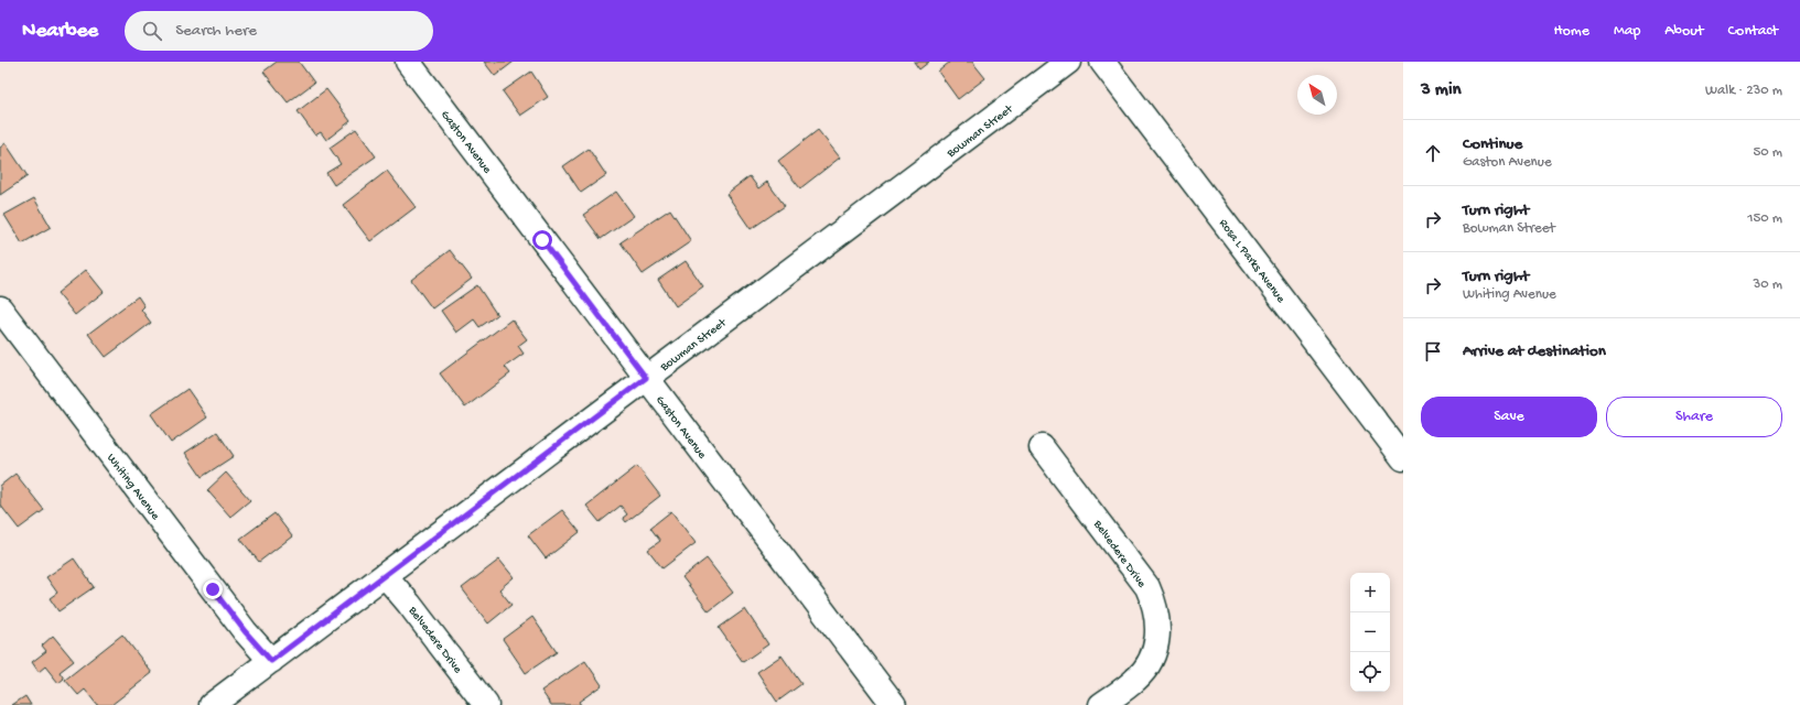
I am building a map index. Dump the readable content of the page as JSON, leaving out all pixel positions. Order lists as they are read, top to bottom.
{
  "streets": {
    "street": [
      "Bowman Street",
      "Gaston Avenue",
      "Rosa L Parks Avenue",
      "Whiting Avenue",
      "Belvedere Drive"
    ]
  },
  "crossings": [
    ["Bowman Street", "Gaston Avenue"],
    ["Bowman Street", "Whiting Avenue"],
    ["Bowman Street", "Belvedere Drive"]
  ],
  "north": "top left",
  "page": {
    "header": "Nearbee",
    "search": "Search here",
    "nav": [
      "Home",
      "Map",
      "About",
      "Contact"
    ],
    "heading": ["3 min", "Walk · 230 m"],
    "list": [
      ["Continue", "Gaston Avenue", "50 m"],
      ["Turn right", "Bowman Street", "150 m"],
      ["Turn right", "Whiting Avenue", "30 m"],
      "Arrive at destination"
    ],
    "buttons": ["Save", "Share"],
    "map_buttons": ["+", "−"]
  }
}
